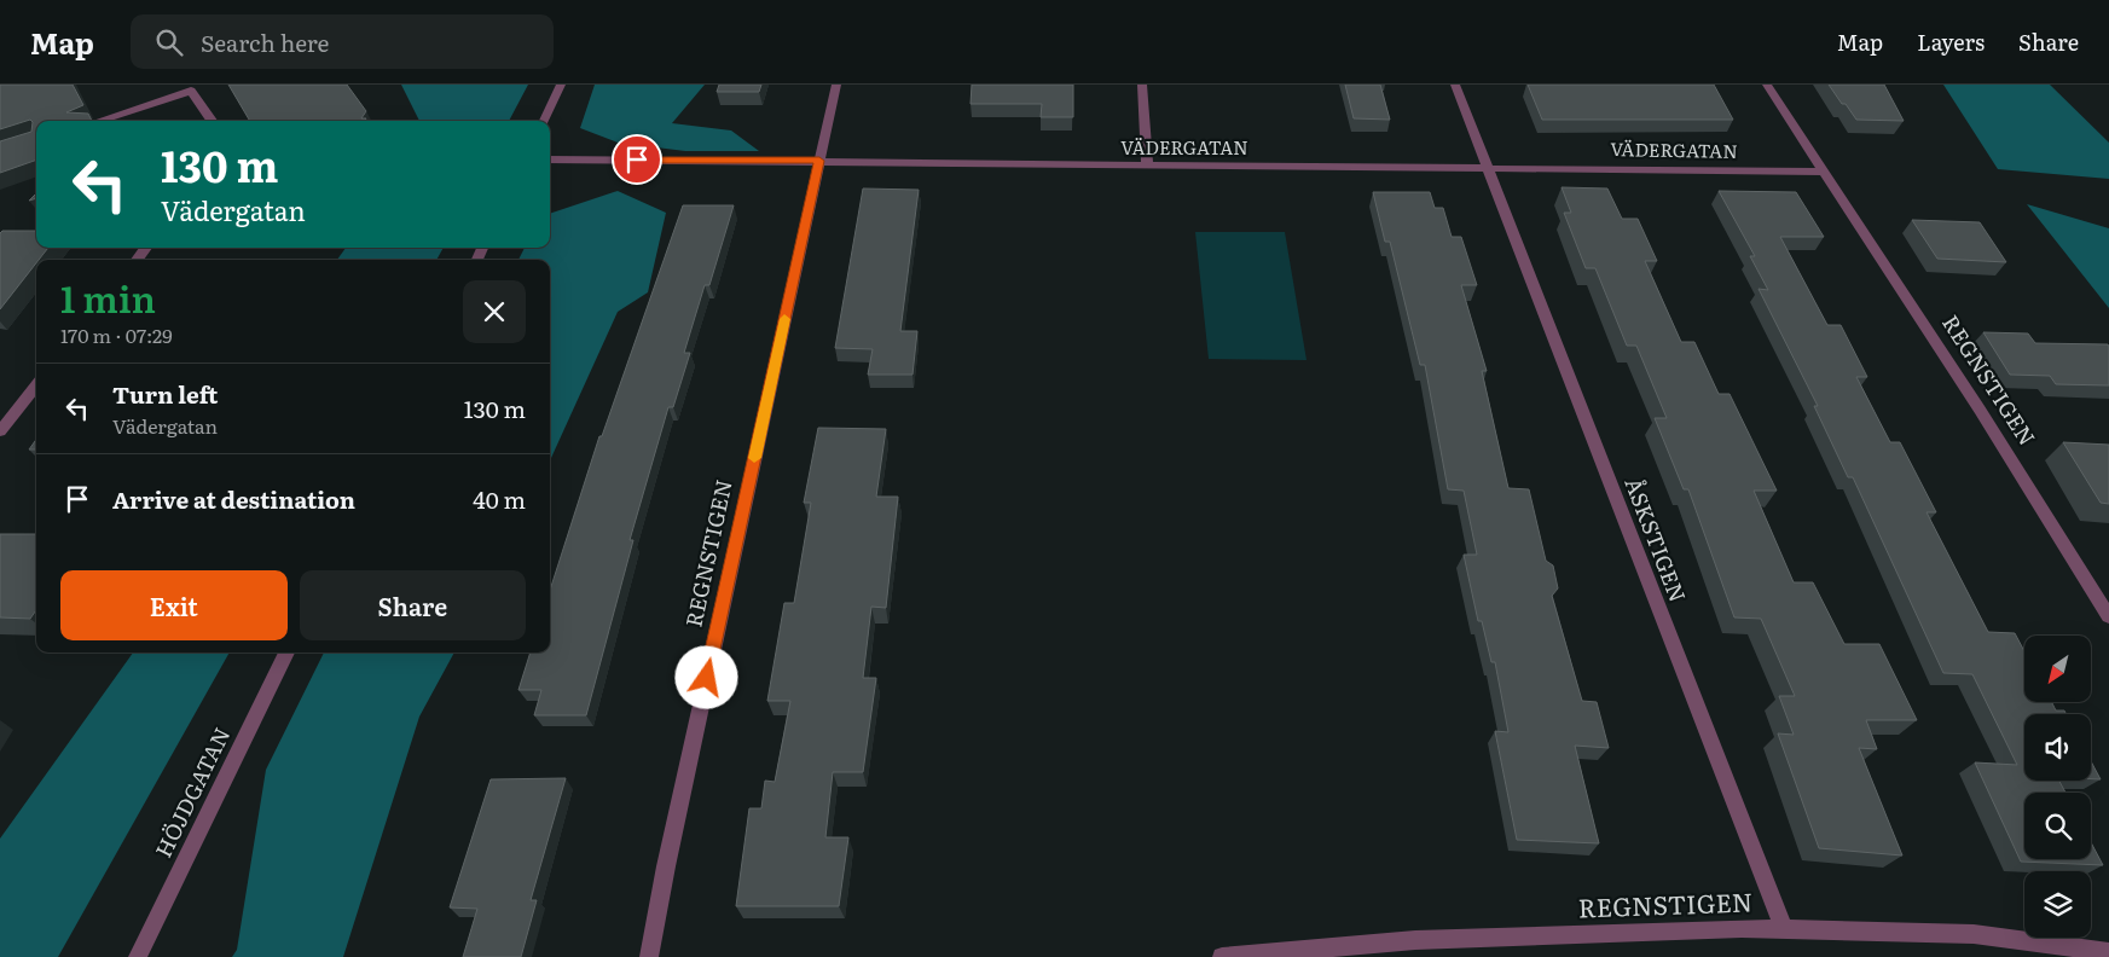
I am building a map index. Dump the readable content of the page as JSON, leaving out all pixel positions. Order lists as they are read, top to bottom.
{
  "streets": {
    "street": [
      "VÄDERGATAN",
      "REGNSTIGEN",
      "ÅSKSTIGEN",
      "HÖJDGATAN"
    ]
  },
  "crossings": [
    ["VÄDERGATAN", "REGNSTIGEN"],
    ["VÄDERGATAN", "ÅSKSTIGEN"],
    ["REGNSTIGEN", "ÅSKSTIGEN"]
  ],
  "north": "bottom left",
  "page": {
    "header": "Map",
    "search": "Search here",
    "nav": ["Map", "Layers", "Share"],
    "turn": ["130 m", "Vädergatan"],
    "heading": ["1 min", "170 m · 07:29"],
    "list": [
      {
        "name": "Turn left",
        "note": "Vädergatan",
        "value": "130 m"
      },
      {
        "name": "Arrive at destination",
        "value": "40 m"
      }
    ],
    "buttons": ["Exit", "Share"]
  }
}
